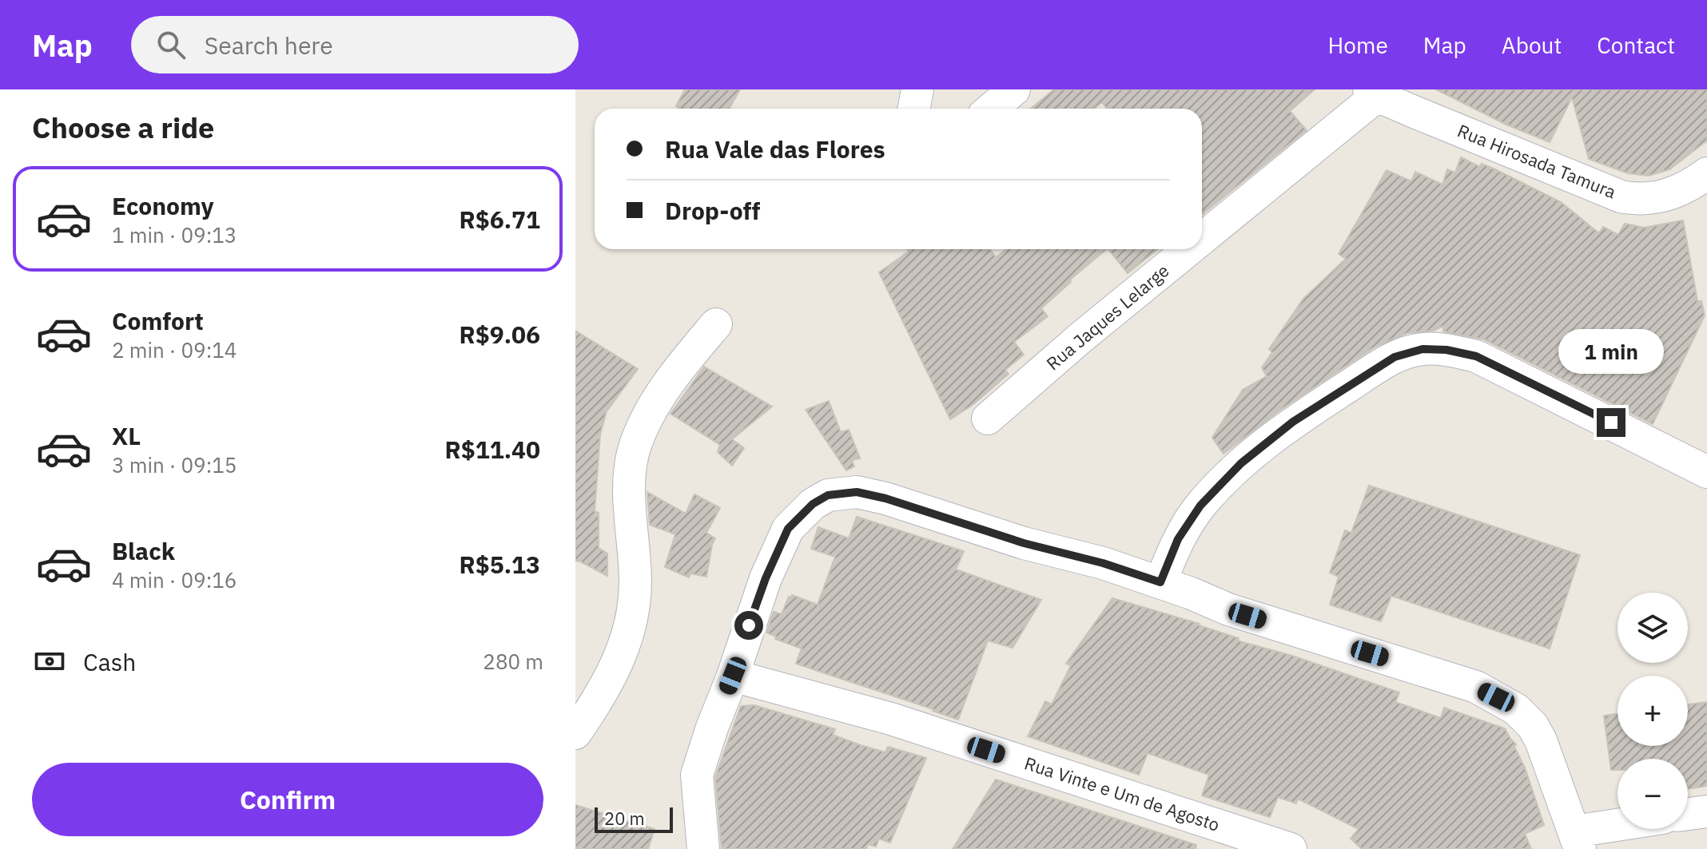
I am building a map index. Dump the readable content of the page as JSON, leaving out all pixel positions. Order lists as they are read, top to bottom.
{
  "streets": {
    "street": ["Rua Hirosada Tamura", "Rua Jaques Lelarge", "Rua Vinte e Um de Agosto"]
  },
  "crossings": [
    ["Rua Hirosada Tamura", "Rua Jaques Lelarge"]
  ],
  "scale_bar": "20 m",
  "page": {
    "header": "Map",
    "search": "Search here",
    "nav": [
      "Home",
      "Map",
      "About",
      "Contact"
    ],
    "heading": "Choose a ride",
    "banner": ["Rua Vale das Flores", "Drop-off"],
    "list": [
      {
        "name": "Economy",
        "note": "1 min · 09:13",
        "value": "R$6.71"
      },
      {
        "name": "Comfort",
        "note": "2 min · 09:14",
        "value": "R$9.06"
      },
      {
        "name": "XL",
        "note": "3 min · 09:15",
        "value": "R$11.40"
      },
      {
        "name": "Black",
        "note": "4 min · 09:16",
        "value": "R$5.13"
      }
    ],
    "bubble": "1 min",
    "map_buttons": ["+", "−"],
    "pay": ["Cash", "280 m"],
    "buttons": "Confirm",
    "scale": "20 m"
  }
}
